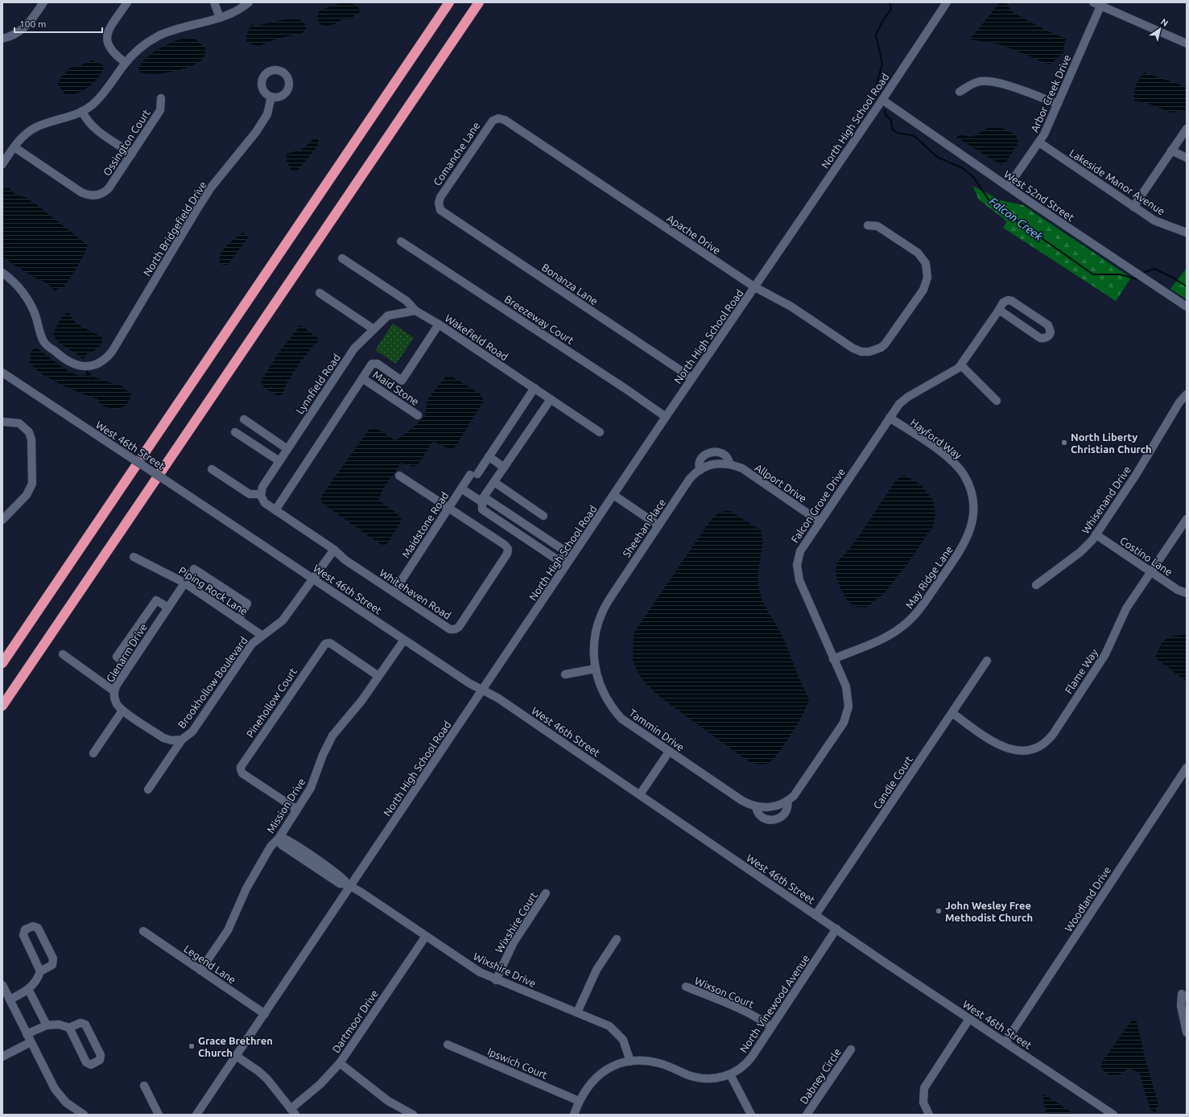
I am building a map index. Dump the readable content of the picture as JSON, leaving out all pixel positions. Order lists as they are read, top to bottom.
{
  "streets": {
    "street": [
      "Arbor Creek Drive",
      "North High School Road",
      "Ossington Court",
      "Comanche Lane",
      "Lakeside Manor Avenue",
      "West 52nd Street",
      "North Bridgefield Drive",
      "Apache Drive",
      "Bonanza Lane",
      "Breezeway Court",
      "Wakefield Road",
      "Lynnfield Road",
      "Maid Stone",
      "Hayford Way",
      "West 46th Street",
      "Allport Drive",
      "Whisenand Drive",
      "Falcon Grove Drive",
      "Maidstone Road",
      "Sheehan Place",
      "Costino Lane",
      "May Ridge Lane",
      "Piping Rock Lane",
      "Whitehaven Road",
      "Glenarm Drive",
      "Flame Way",
      "Brookhollow Boulevard",
      "Pinehollow Court",
      "Tammin Drive",
      "Candle Court",
      "Mission Drive",
      "Woodland Drive",
      "Wixshire Court",
      "Legend Lane",
      "Wixshire Drive",
      "Wixson Court",
      "North Vinewood Avenue",
      "Dartmoor Drive",
      "Ipswich Court",
      "Dabney Circle"
    ]
  },
  "crossings": [
    ["Arbor Creek Drive", "Lakeside Manor Avenue"],
    ["Arbor Creek Drive", "West 52nd Street"],
    ["North High School Road", "West 52nd Street"],
    ["North High School Road", "Apache Drive"],
    ["North High School Road", "Bonanza Lane"],
    ["North High School Road", "Breezeway Court"],
    ["North High School Road", "West 46th Street"],
    ["North High School Road", "Maidstone Road"],
    ["North High School Road", "Legend Lane"],
    ["North High School Road", "Wixshire Drive"],
    ["Comanche Lane", "Apache Drive"],
    ["Comanche Lane", "Bonanza Lane"],
    ["Wakefield Road", "Lynnfield Road"],
    ["Lynnfield Road", "Whitehaven Road"],
    ["Hayford Way", "Falcon Grove Drive"],
    ["Hayford Way", "May Ridge Lane"],
    ["West 46th Street", "Brookhollow Boulevard"],
    ["West 46th Street", "Candle Court"],
    ["West 46th Street", "Mission Drive"],
    ["West 46th Street", "Woodland Drive"],
    ["West 46th Street", "North Vinewood Avenue"],
    ["Allport Drive", "Falcon Grove Drive"],
    ["Allport Drive", "Sheehan Place"],
    ["Whisenand Drive", "Costino Lane"],
    ["Falcon Grove Drive", "May Ridge Lane"],
    ["Falcon Grove Drive", "Tammin Drive"],
    ["Maidstone Road", "Whitehaven Road"],
    ["Sheehan Place", "Tammin Drive"],
    ["Costino Lane", "Flame Way"],
    ["Piping Rock Lane", "Glenarm Drive"],
    ["Piping Rock Lane", "Brookhollow Boulevard"],
    ["Glenarm Drive", "Brookhollow Boulevard"],
    ["Flame Way", "Candle Court"],
    ["Pinehollow Court", "Mission Drive"],
    ["Mission Drive", "Legend Lane"],
    ["Mission Drive", "Wixshire Drive"],
    ["Wixshire Court", "Wixshire Drive"],
    ["Wixshire Drive", "North Vinewood Avenue"],
    ["Wixshire Drive", "Dartmoor Drive"],
    ["Wixson Court", "North Vinewood Avenue"],
    ["North Vinewood Avenue", "Ipswich Court"]
  ],
  "water": ["Falcon Creek"],
  "places": ["North Liberty Christian Church", "John Wesley Free Methodist Church", "Grace Brethren Church"],
  "scale_bar": "100 m",
  "north": "top right"
}
